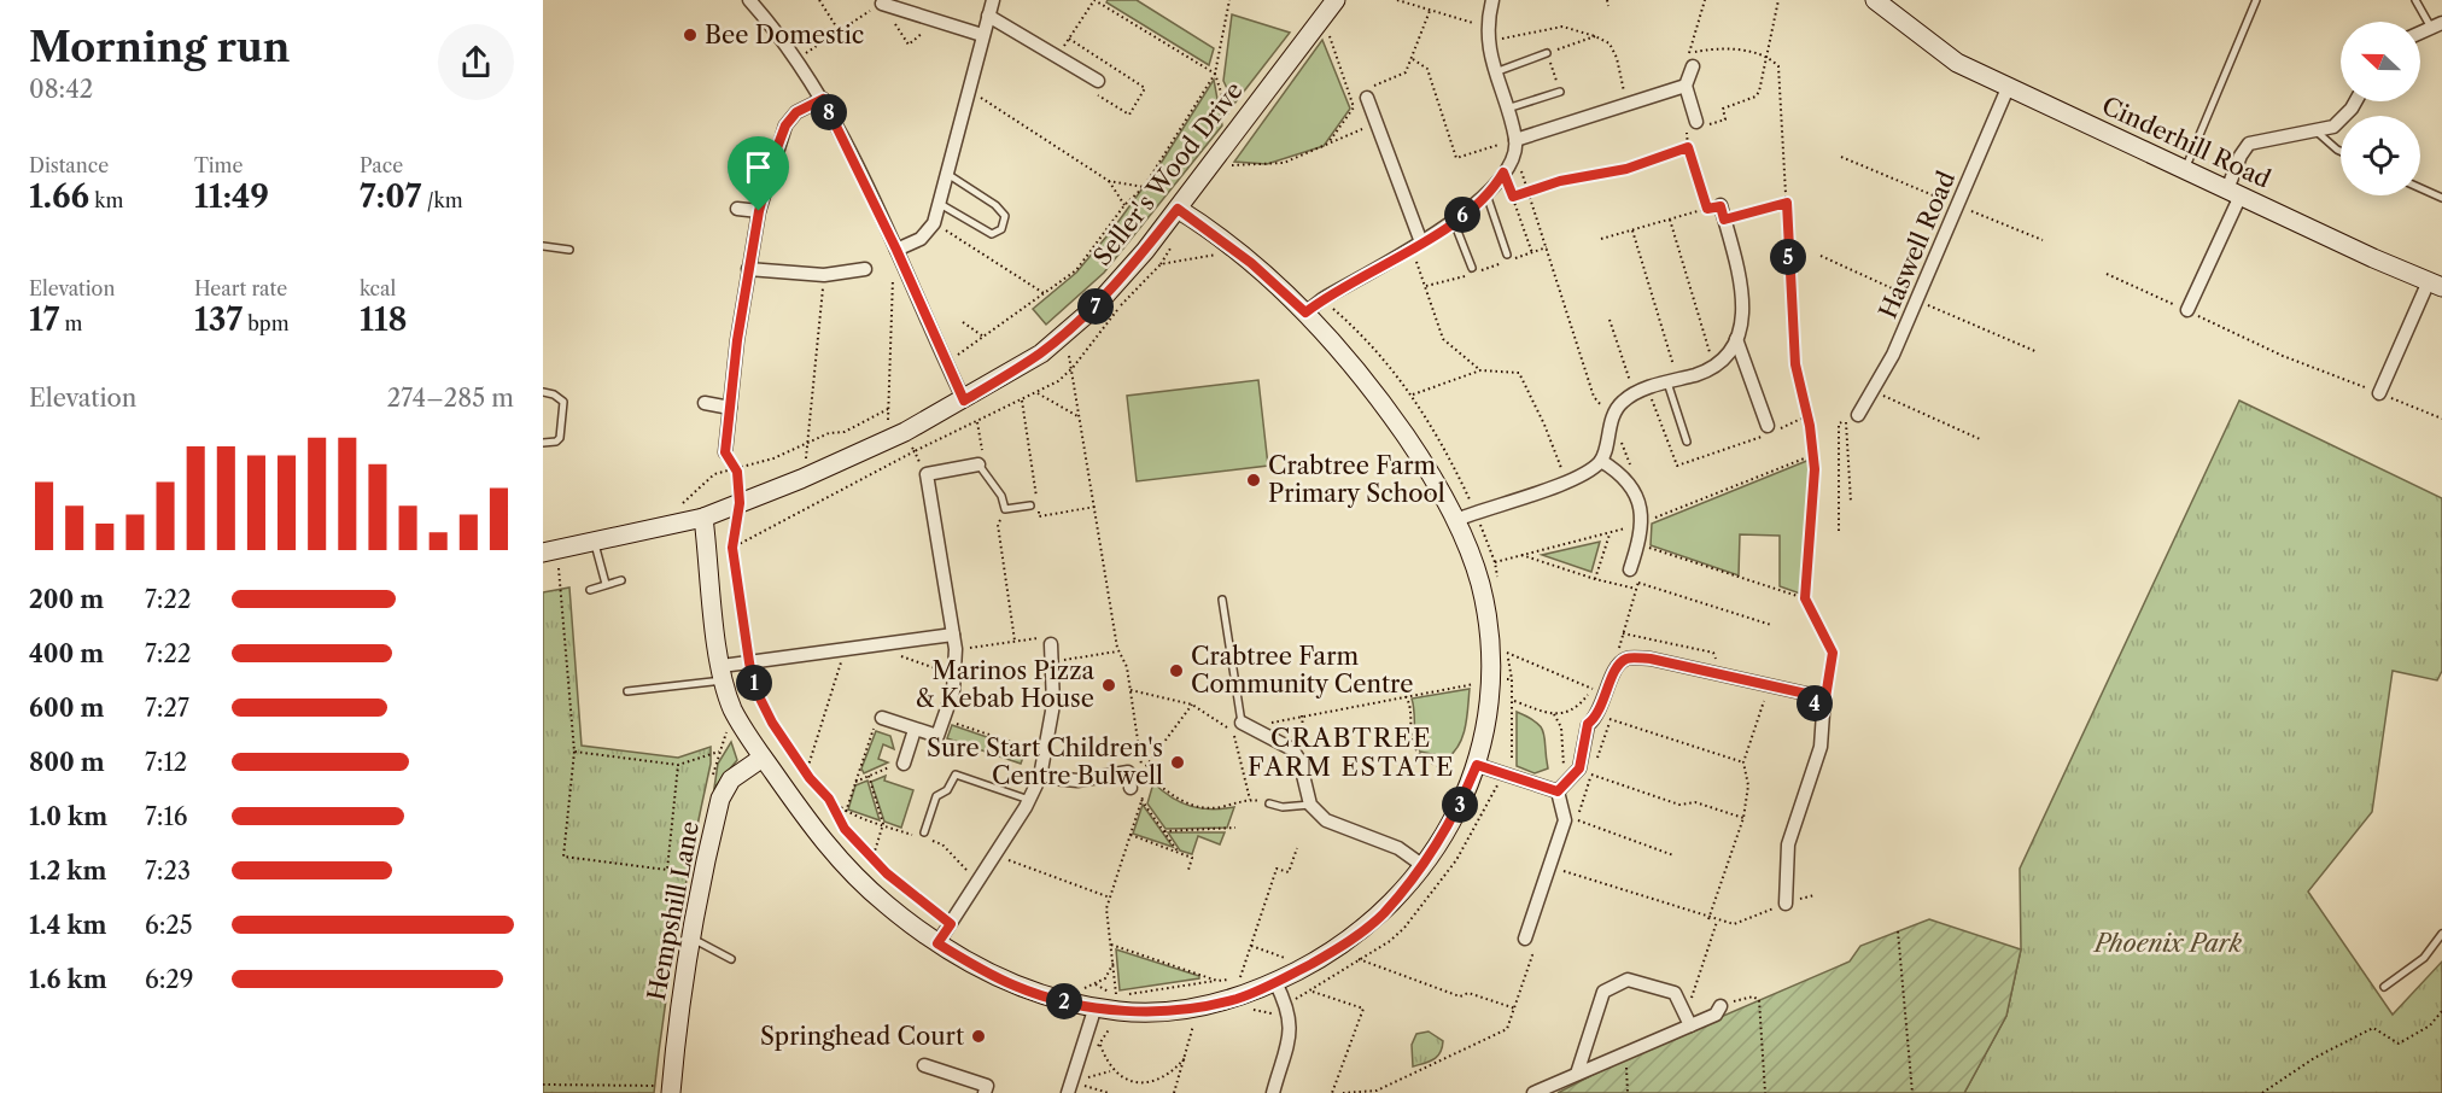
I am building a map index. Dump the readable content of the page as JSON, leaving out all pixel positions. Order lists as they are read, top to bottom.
{
  "streets": {
    "street": [
      "Cinderhill Road",
      "Seller's Wood Drive",
      "Haswell Road",
      "Hempshill Lane"
    ]
  },
  "crossings": [
    ["Cinderhill Road", "Haswell Road"]
  ],
  "districts": ["CRABTREE FARM ESTATE"],
  "parks": ["Phoenix Park"],
  "places": [
    "Bee Domestic",
    "Crabtree Farm Primary School",
    "Crabtree Farm Community Centre",
    "Marinos Pizza & Kebab House",
    "Sure Start Children's Centre Bulwell",
    "Springhead Court"
  ],
  "north": "left",
  "page": {
    "heading": ["Morning run", "08:42"],
    "pins": [
      "8",
      "6",
      "5",
      "7",
      "1",
      "4",
      "3",
      "2"
    ],
    "stats": [
      ["Distance", "1.66 km"],
      ["Time", "11:49"],
      ["Pace", "7:07 /km"],
      ["Elevation", "17 m"],
      ["Heart rate", "137 bpm"],
      ["kcal", "118"]
    ],
    "chart": ["Elevation", "274–285 m"],
    "list": [
      {
        "name": "200 m",
        "note": "7:22"
      },
      {
        "name": "400 m",
        "note": "7:22"
      },
      {
        "name": "600 m",
        "note": "7:27"
      },
      {
        "name": "800 m",
        "note": "7:12"
      },
      {
        "name": "1.0 km",
        "note": "7:16"
      },
      {
        "name": "1.2 km",
        "note": "7:23"
      },
      {
        "name": "1.4 km",
        "note": "6:25"
      },
      {
        "name": "1.6 km",
        "note": "6:29"
      }
    ]
  }
}
